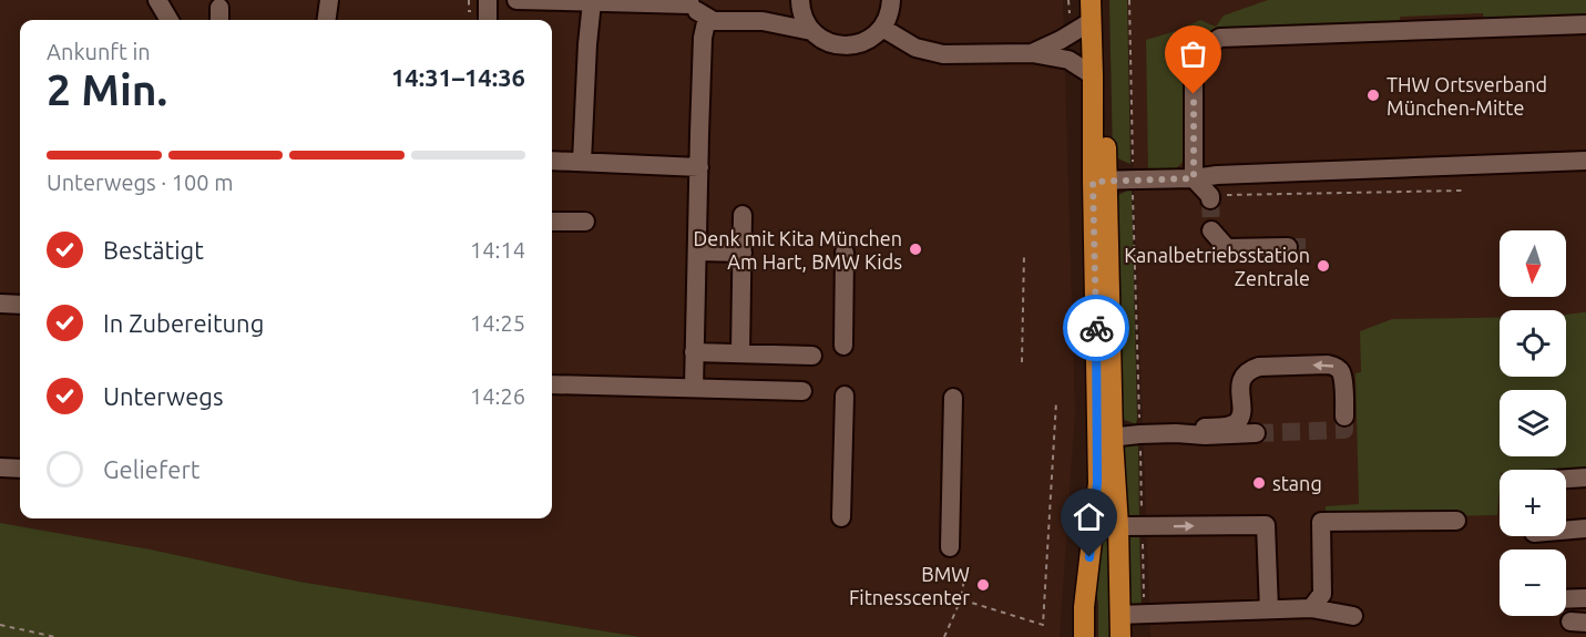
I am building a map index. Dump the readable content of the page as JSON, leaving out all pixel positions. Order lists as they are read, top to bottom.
{
  "places": [
    "THW Ortsverband München-Mitte",
    "Denk mit Kita München Am Hart, BMW Kids",
    "Kanalbetriebsstation Zentrale",
    "stang",
    "BMW Fitnesscenter"
  ],
  "north": "bottom",
  "page": {
    "heading": ["2 Min.", "Ankunft in", "14:31–14:36"],
    "bar": "Unterwegs · 100 m",
    "list": [
      ["Bestätigt", "14:14"],
      ["In Zubereitung", "14:25"],
      ["Unterwegs", "14:26"],
      "Geliefert"
    ],
    "map_buttons": ["+", "−"]
  }
}
